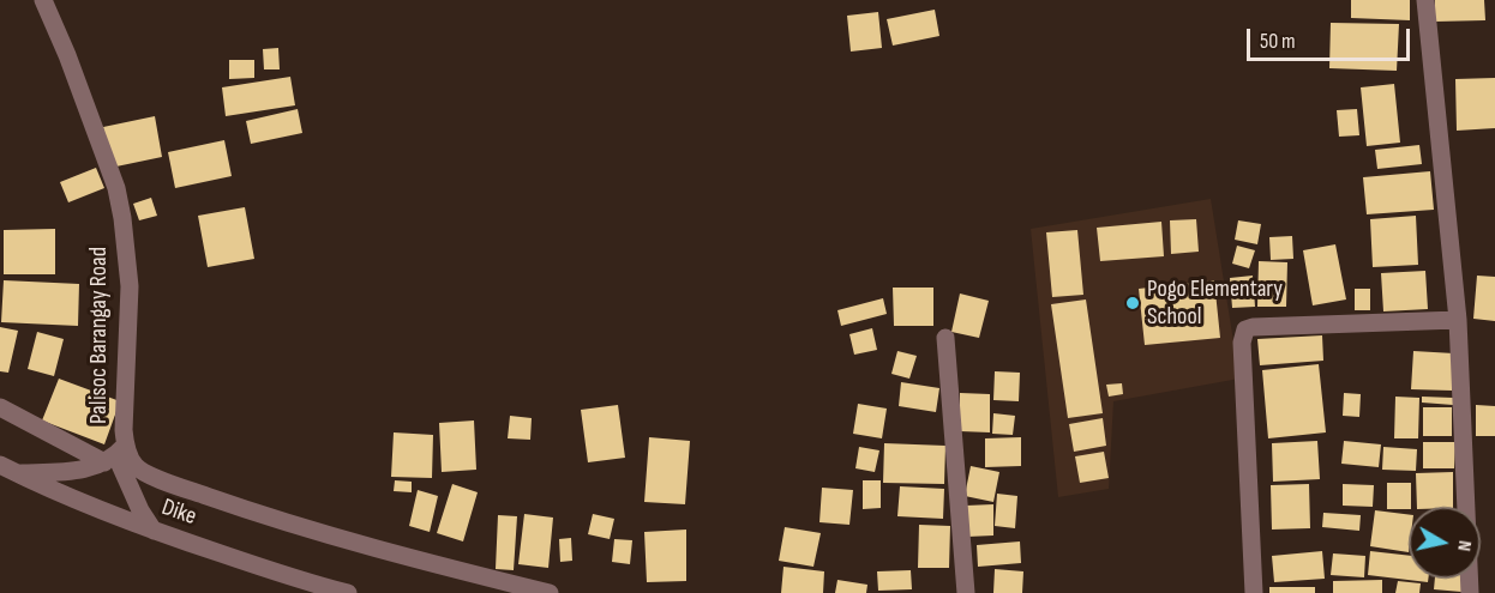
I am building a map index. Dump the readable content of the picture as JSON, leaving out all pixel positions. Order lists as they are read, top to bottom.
{
  "streets": {
    "street": ["Palisoc Barangay Road", "Dike"]
  },
  "places": ["Pogo Elementary School"],
  "scale_bar": "50 m",
  "north": "right"
}
